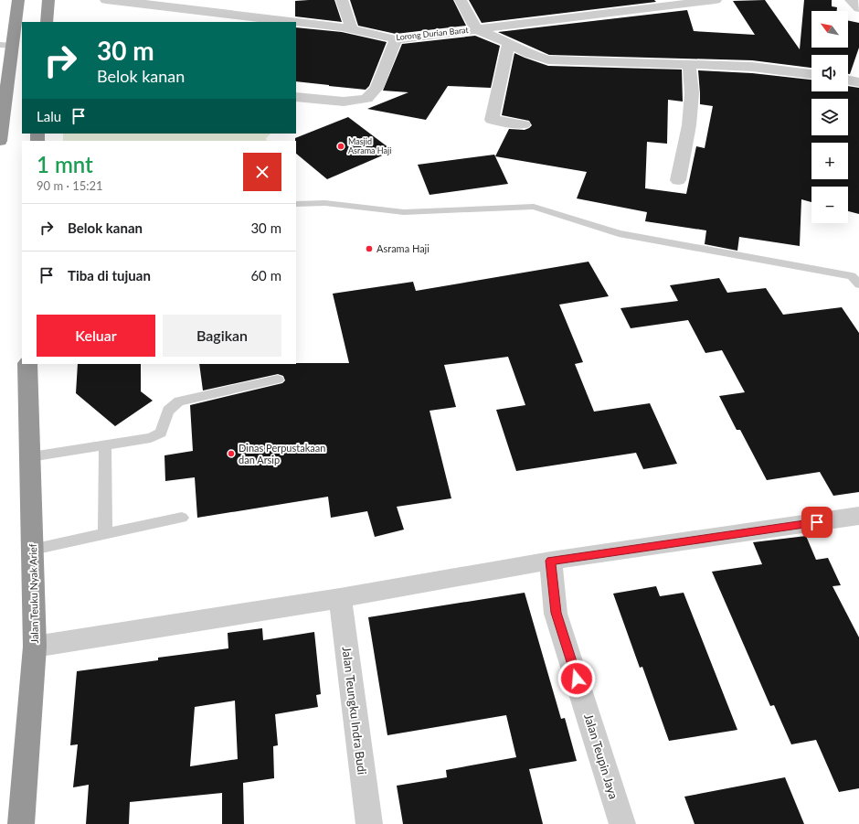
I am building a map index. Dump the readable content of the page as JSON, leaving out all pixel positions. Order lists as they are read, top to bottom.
{
  "streets": {
    "highway": ["Jalan Teuku Nyak Arief"],
    "street": ["Lorong Durian Barat", "Jalan Teungku Indra Budi", "Jalan Teupin Jaya"]
  },
  "places": ["Masjid Asrama Haji", "Asrama Haji", "Dinas Perpustakaan dan Arsip"],
  "north": "top left",
  "page": {
    "map_buttons": ["+", "−"],
    "turn": ["30 m", "Belok kanan"],
    "then": "Lalu",
    "heading": ["1 mnt", "90 m · 15:21"],
    "list": [
      {
        "name": "Belok kanan",
        "value": "30 m"
      },
      {
        "name": "Tiba di tujuan",
        "value": "60 m"
      }
    ],
    "buttons": ["Keluar", "Bagikan"]
  }
}
